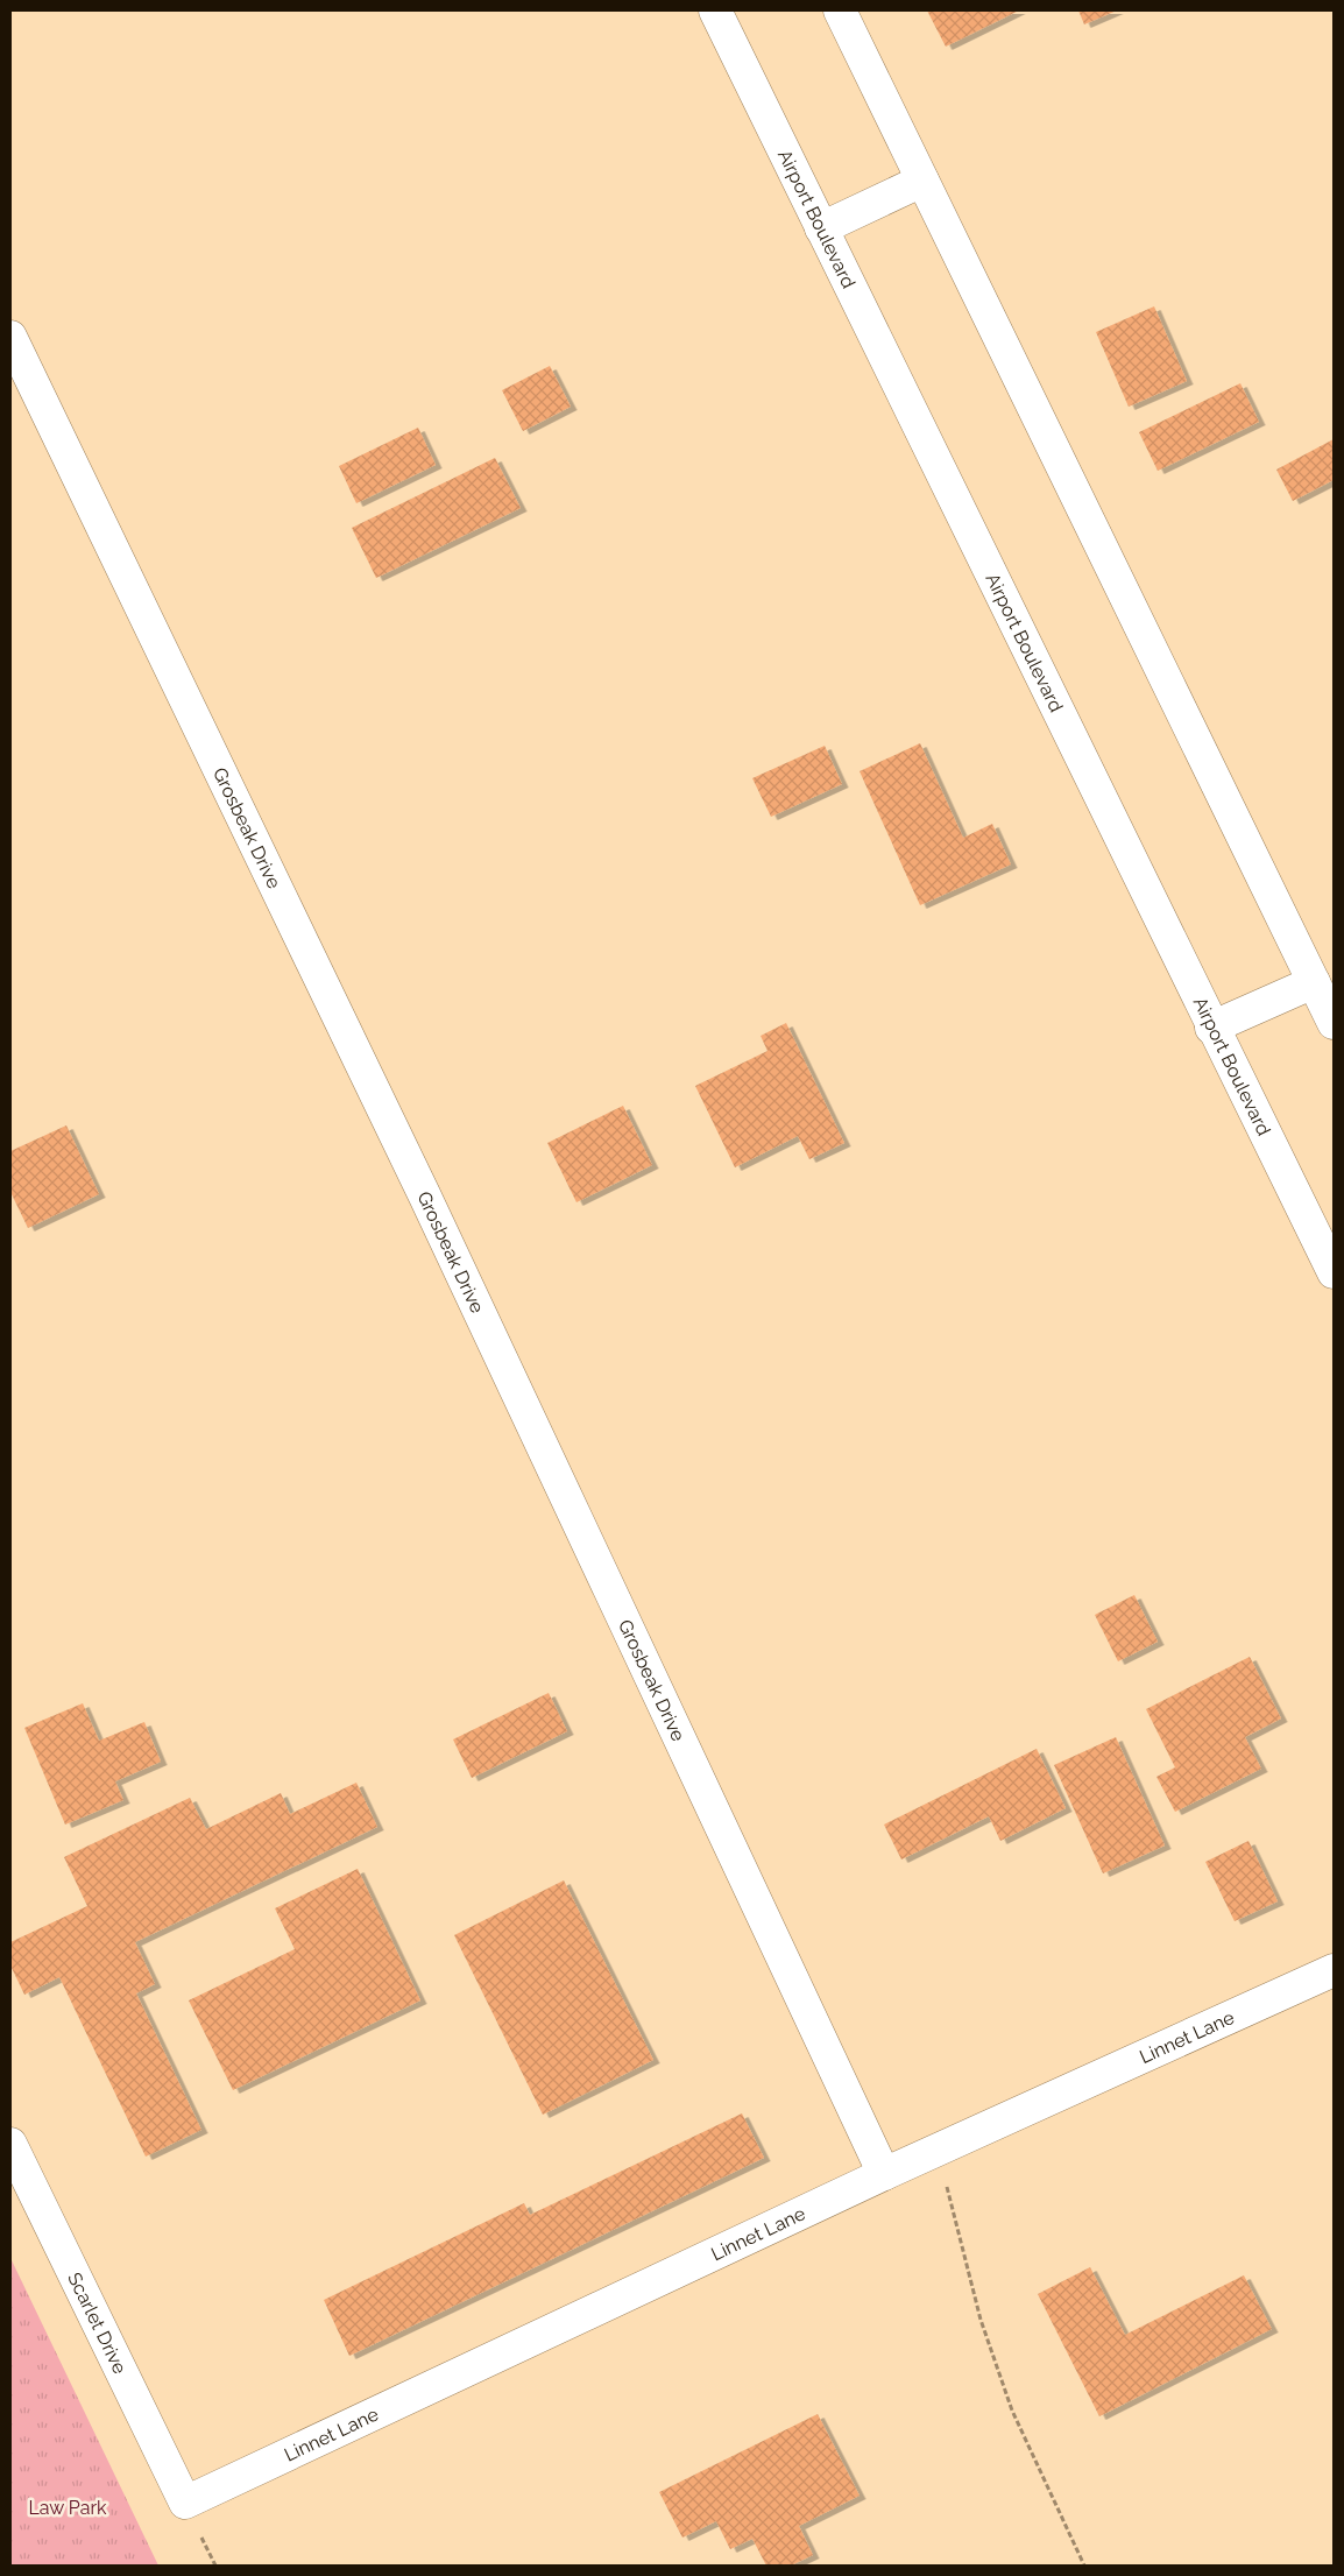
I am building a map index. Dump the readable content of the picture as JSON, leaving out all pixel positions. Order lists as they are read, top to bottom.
{
  "streets": {
    "street": [
      "Airport Boulevard",
      "Grosbeak Drive",
      "Linnet Lane",
      "Scarlet Drive"
    ]
  },
  "crossings": [
    ["Grosbeak Drive", "Linnet Lane"],
    ["Linnet Lane", "Scarlet Drive"]
  ],
  "parks": ["Law Park"]
}
